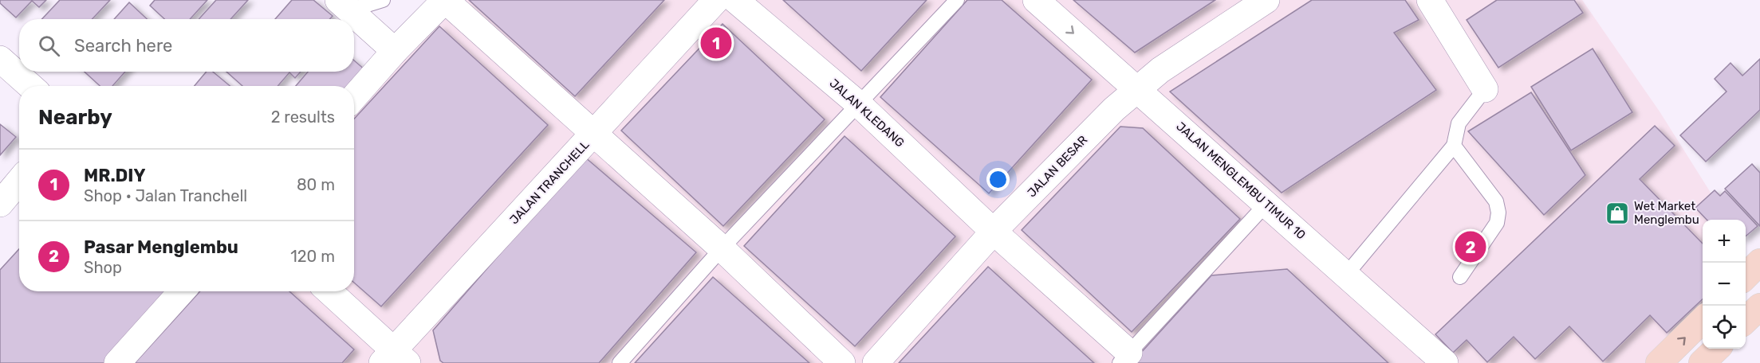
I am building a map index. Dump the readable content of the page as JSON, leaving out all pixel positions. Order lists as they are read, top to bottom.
{
  "streets": {
    "street": [
      "JALAN KLEDANG",
      "JALAN BESAR",
      "JALAN MENGLEMBU TIMUR 10",
      "JALAN TRANCHELL"
    ]
  },
  "crossings": [
    ["JALAN KLEDANG", "JALAN BESAR"],
    ["JALAN BESAR", "JALAN MENGLEMBU TIMUR 10"]
  ],
  "places": {
    "shop": ["Wet Market Menglembu"]
  },
  "page": {
    "search": "Search here",
    "pins": ["1", "2"],
    "heading": ["Nearby", "2 results"],
    "list": [
      {
        "mark": "1",
        "name": "MR.DIY",
        "note": "Shop · Jalan Tranchell",
        "value": "80 m"
      },
      {
        "mark": "2",
        "name": "Pasar Menglembu",
        "note": "Shop",
        "value": "120 m"
      }
    ],
    "map_buttons": ["+", "−"]
  }
}
